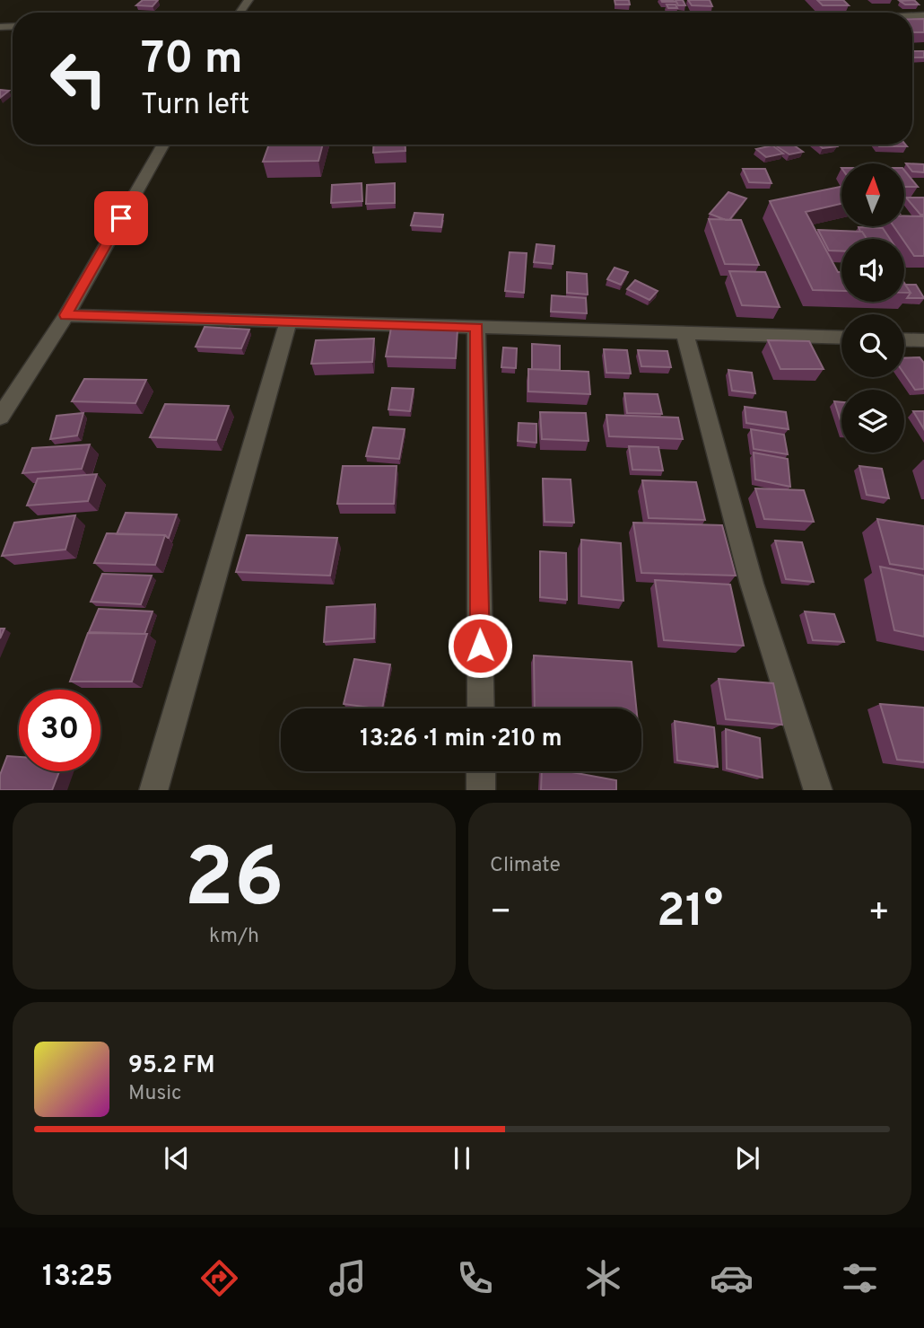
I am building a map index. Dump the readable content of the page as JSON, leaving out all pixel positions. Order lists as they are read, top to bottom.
{
  "north": "top",
  "page": {
    "turn": ["70 m", "Turn left"],
    "limit": "30",
    "trip": "13:26 · 1 min · 210 m",
    "tile": [
      ["26", "km/h"],
      "Climate"
    ],
    "heat": ["−", "21°", "+"],
    "song": ["95.2 FM", "Music"],
    "tabs": "13:25"
  }
}
